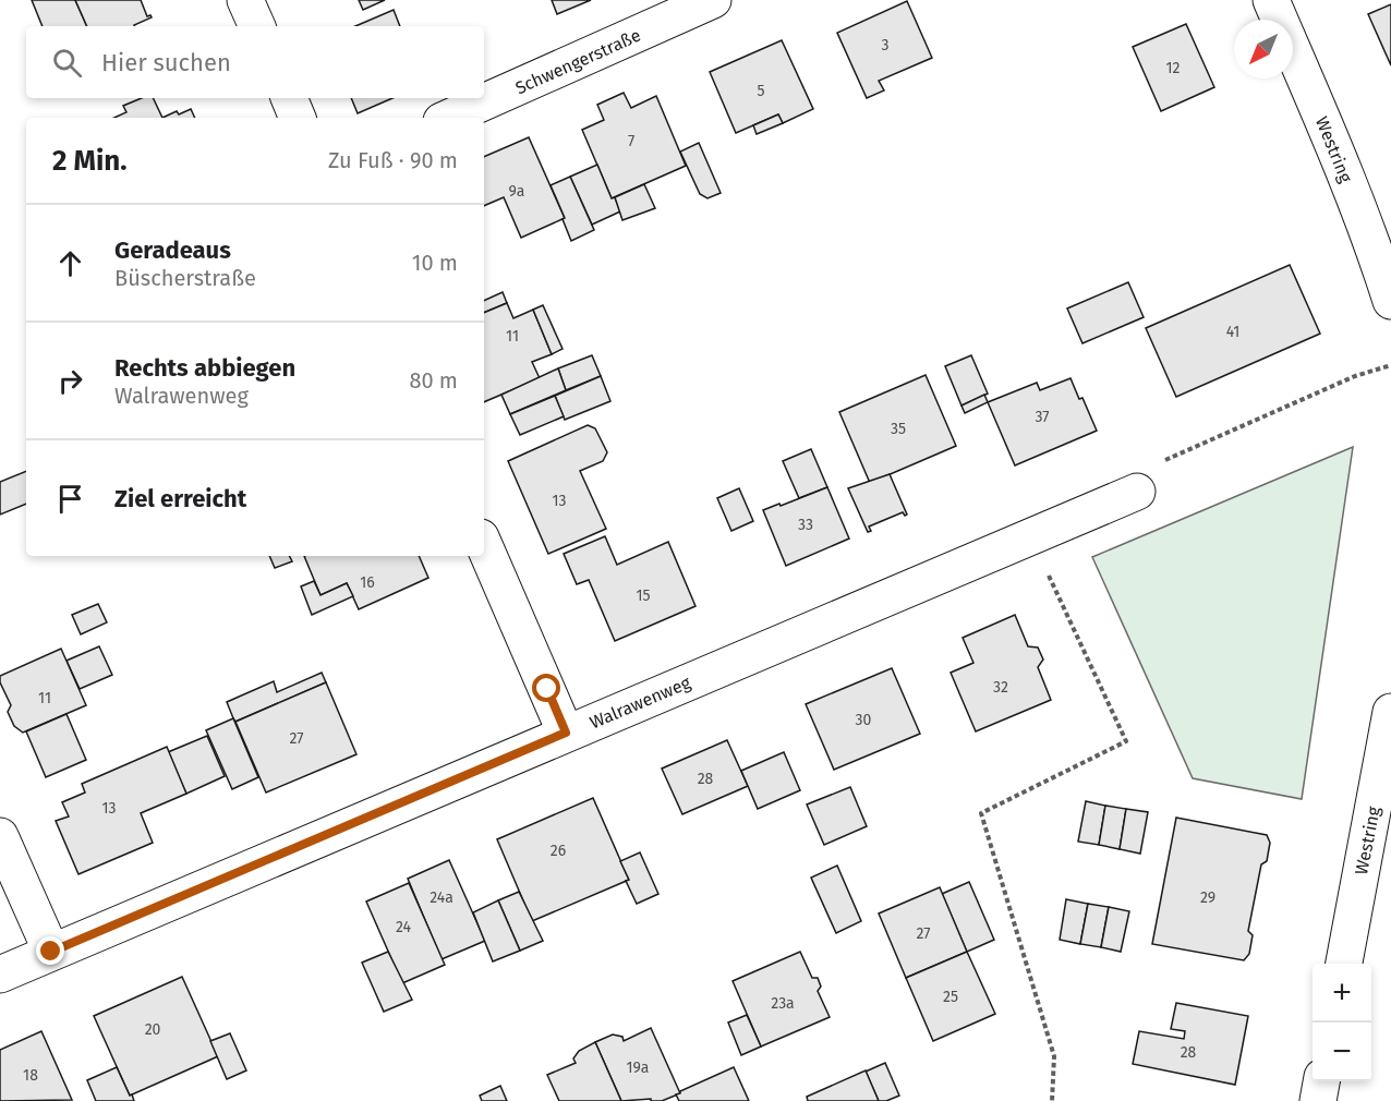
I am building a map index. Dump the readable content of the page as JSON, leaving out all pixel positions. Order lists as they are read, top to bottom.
{
  "streets": {
    "street": ["Schwengerstraße", "Westring", "Walrawenweg"]
  },
  "house_numbers": [
    "3",
    "12",
    "5",
    "7",
    "9a",
    "41",
    "11",
    "37",
    "35",
    "13",
    "33",
    "16",
    "15",
    "32",
    "11",
    "30",
    "27",
    "28",
    "13",
    "26",
    "24a",
    "29",
    "24",
    "27",
    "25",
    "23a",
    "20",
    "28",
    "19a",
    "18"
  ],
  "north": "bottom left",
  "page": {
    "search": "Hier suchen",
    "heading": ["2 Min.", "Zu Fuß · 90 m"],
    "list": [
      ["Geradeaus", "Büscherstraße", "10 m"],
      ["Rechts abbiegen", "Walrawenweg", "80 m"],
      "Ziel erreicht"
    ],
    "map_buttons": ["+", "−"]
  }
}
